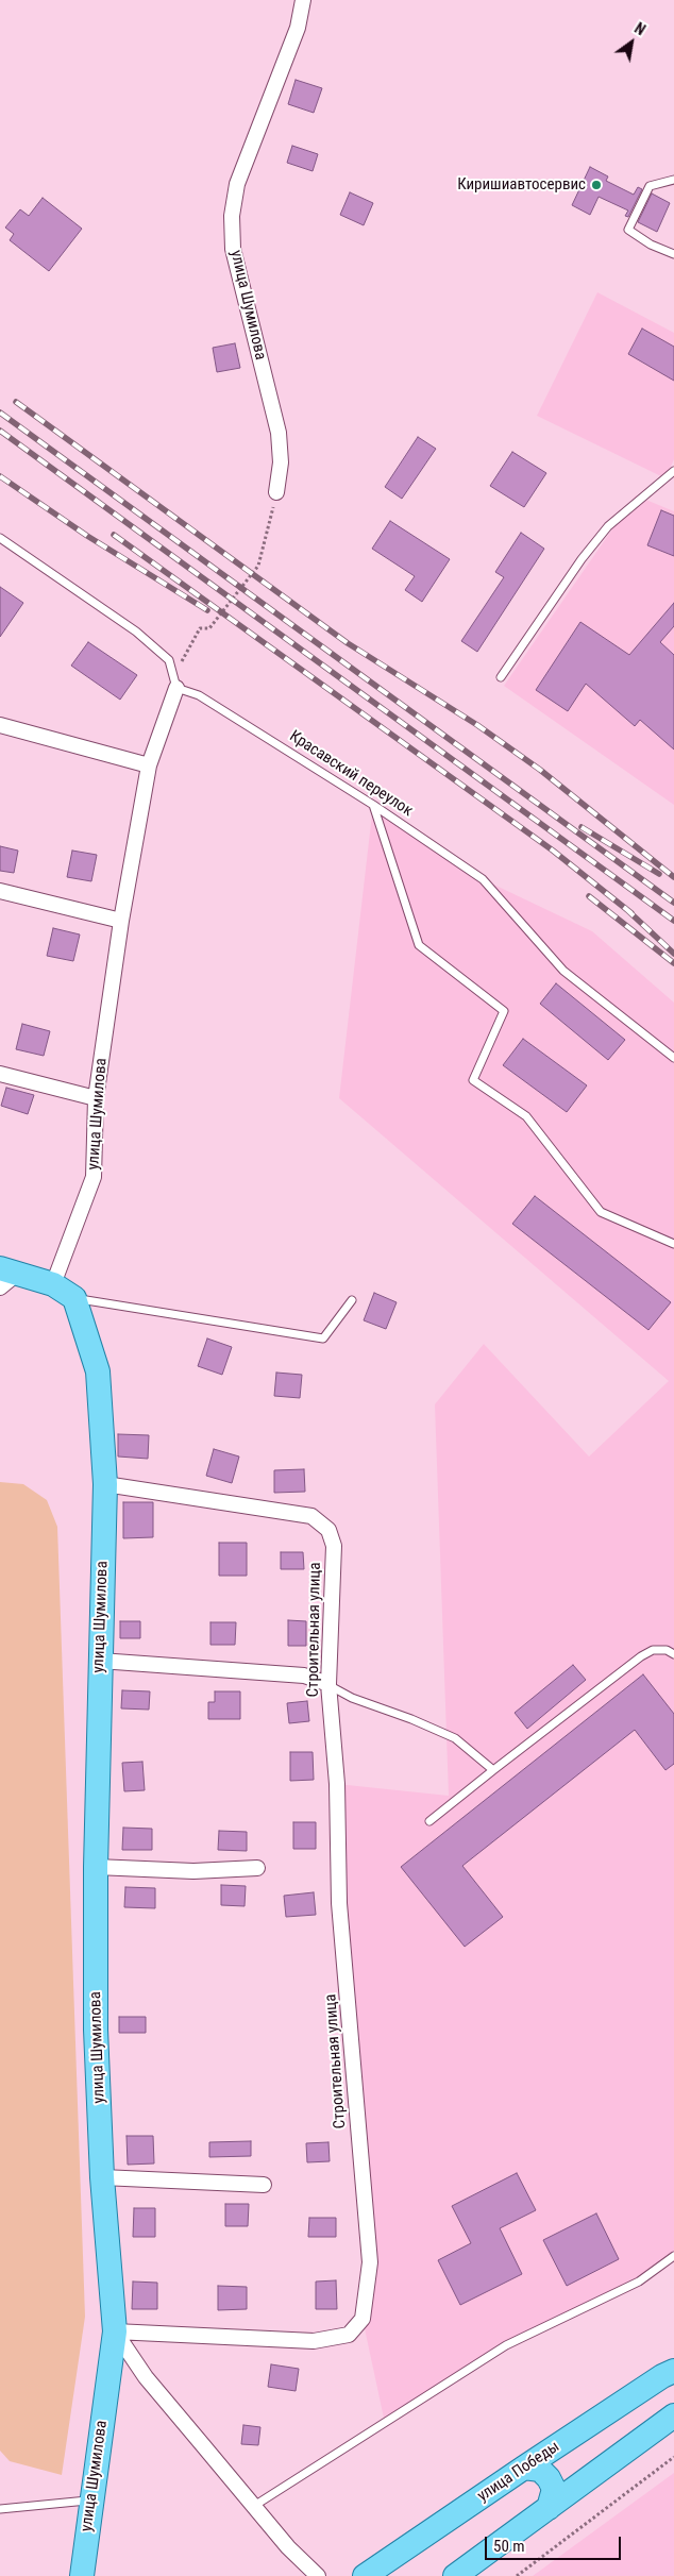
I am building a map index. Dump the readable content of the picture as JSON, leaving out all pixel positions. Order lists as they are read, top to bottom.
{
  "streets": {
    "main road": ["улица Шумилова", "улица Победы"],
    "street": ["Строительная улица"],
    "lane": ["Красавский переулок"]
  },
  "crossings": [
    ["улица Шумилова", "Красавский переулок"],
    ["улица Шумилова", "Строительная улица"]
  ],
  "places": ["Киришиавтосервис"],
  "scale_bar": "50 m",
  "north": "top right"
}
